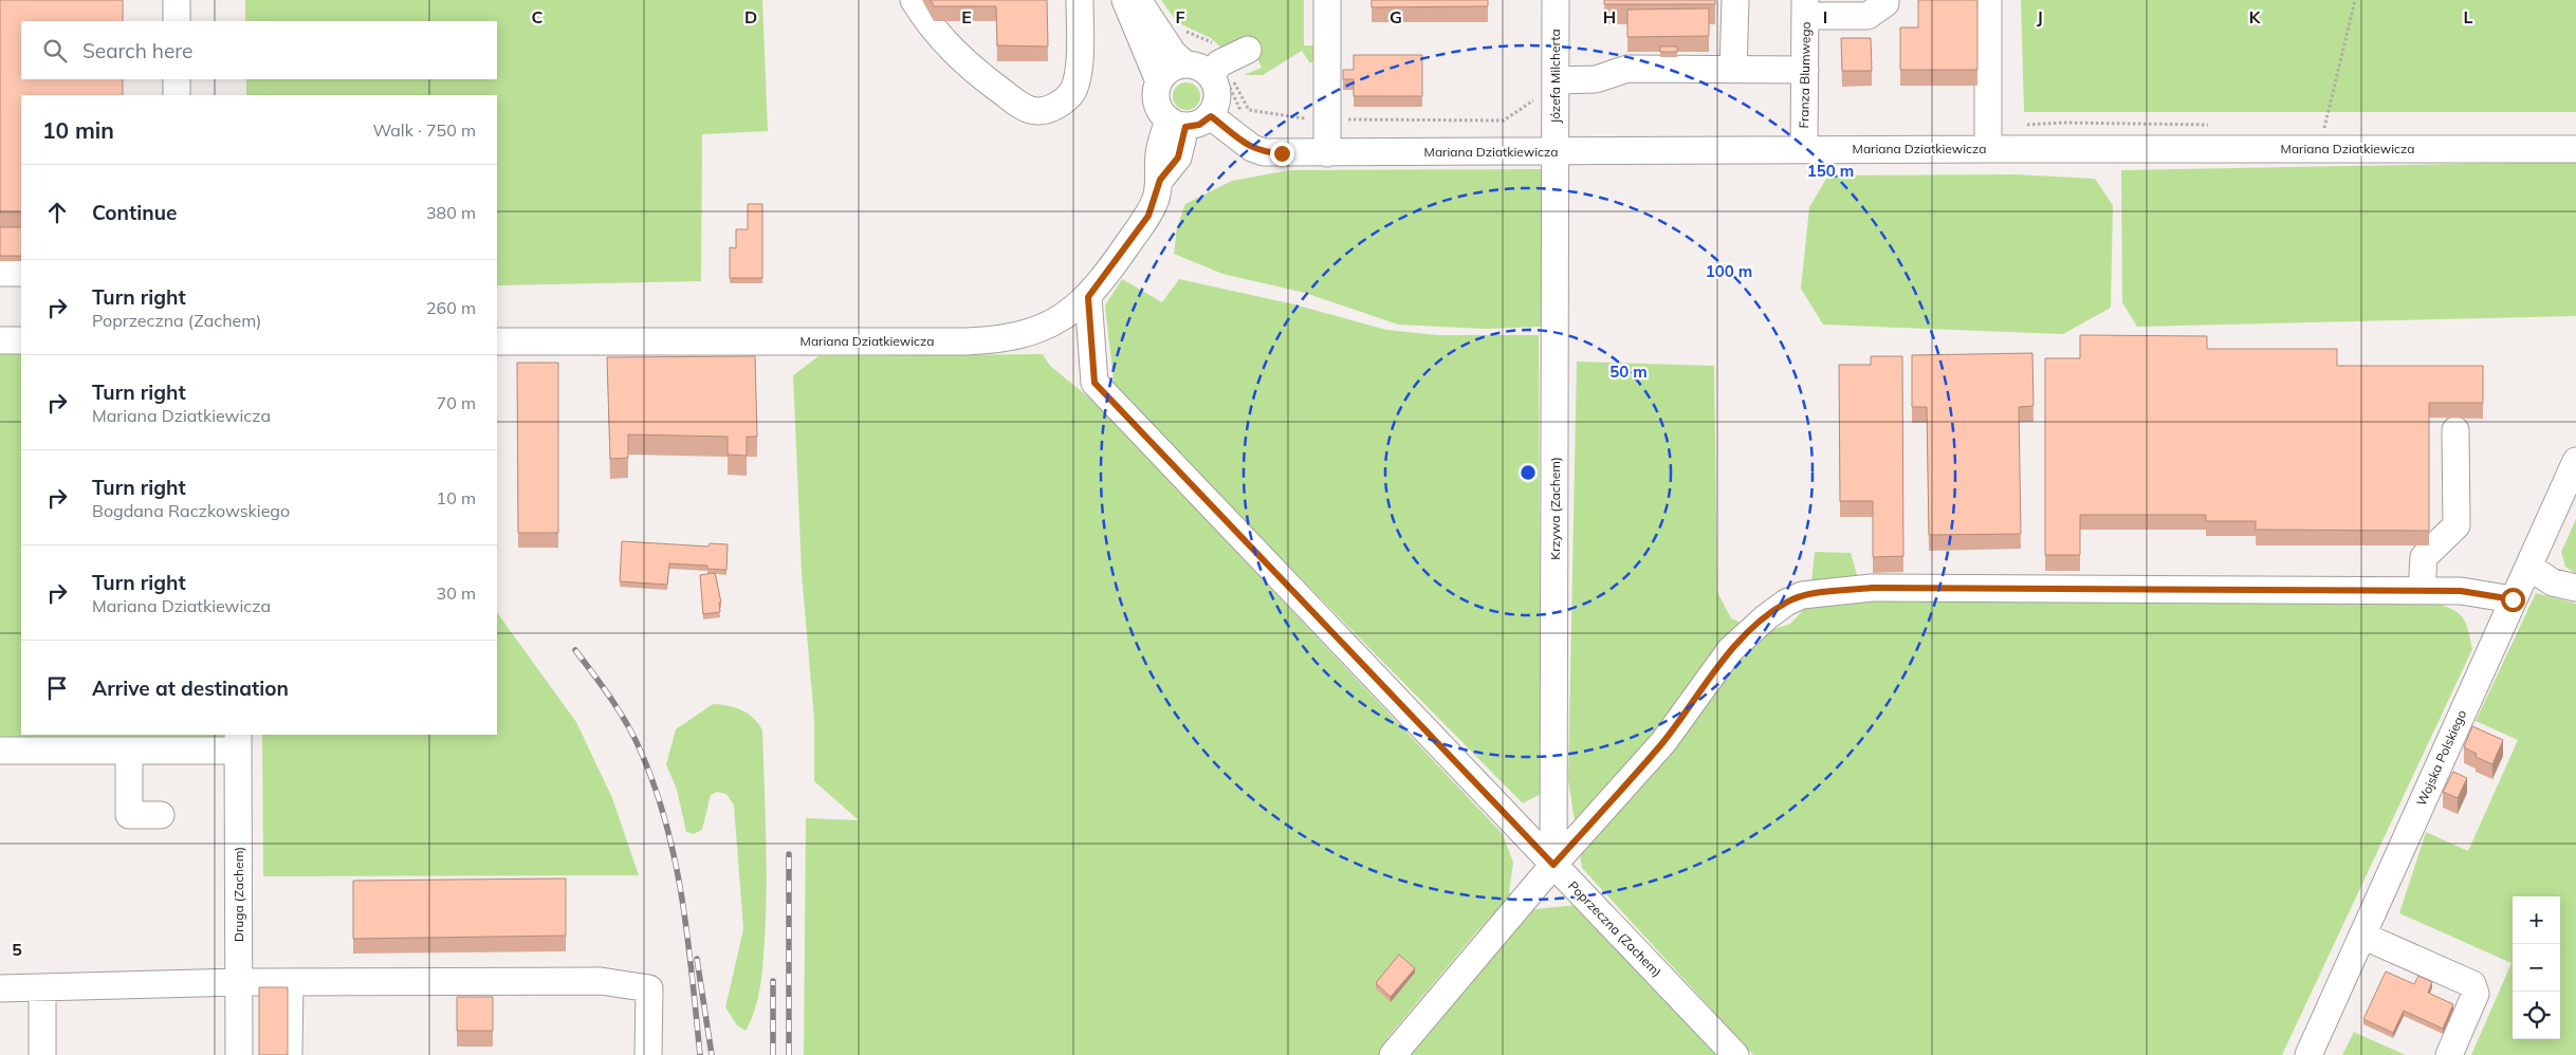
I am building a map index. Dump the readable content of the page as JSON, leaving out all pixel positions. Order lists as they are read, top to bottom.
{
  "streets": {
    "street": [
      "Franza Blumwego",
      "Józefa Milcherta",
      "Mariana Dziatkiewicza",
      "Krzywa (Zachem)",
      "Wojska Polskiego",
      "Druga (Zachem)",
      "Poprzeczna (Zachem)"
    ]
  },
  "crossings": [
    ["Franza Blumwego", "Mariana Dziatkiewicza"],
    ["Józefa Milcherta", "Mariana Dziatkiewicza"],
    ["Józefa Milcherta", "Krzywa (Zachem)"],
    ["Mariana Dziatkiewicza", "Krzywa (Zachem)"],
    ["Mariana Dziatkiewicza", "Poprzeczna (Zachem)"],
    ["Krzywa (Zachem)", "Poprzeczna (Zachem)"]
  ],
  "page": {
    "search": "Search here",
    "heading": ["10 min", "Walk · 750 m"],
    "list": [
      ["Continue", "380 m"],
      ["Turn right", "Poprzeczna (Zachem)", "260 m"],
      ["Turn right", "Mariana Dziatkiewicza", "70 m"],
      ["Turn right", "Bogdana Raczkowskiego", "10 m"],
      ["Turn right", "Mariana Dziatkiewicza", "30 m"],
      "Arrive at destination"
    ],
    "map_buttons": ["+", "−"]
  },
  "grid": {
    "columns": [
      "C",
      "D",
      "E",
      "F",
      "G",
      "H",
      "I",
      "J",
      "K",
      "L"
    ],
    "rows": ["5"]
  },
  "rings": ["150 m", "100 m", "50 m"]
}
